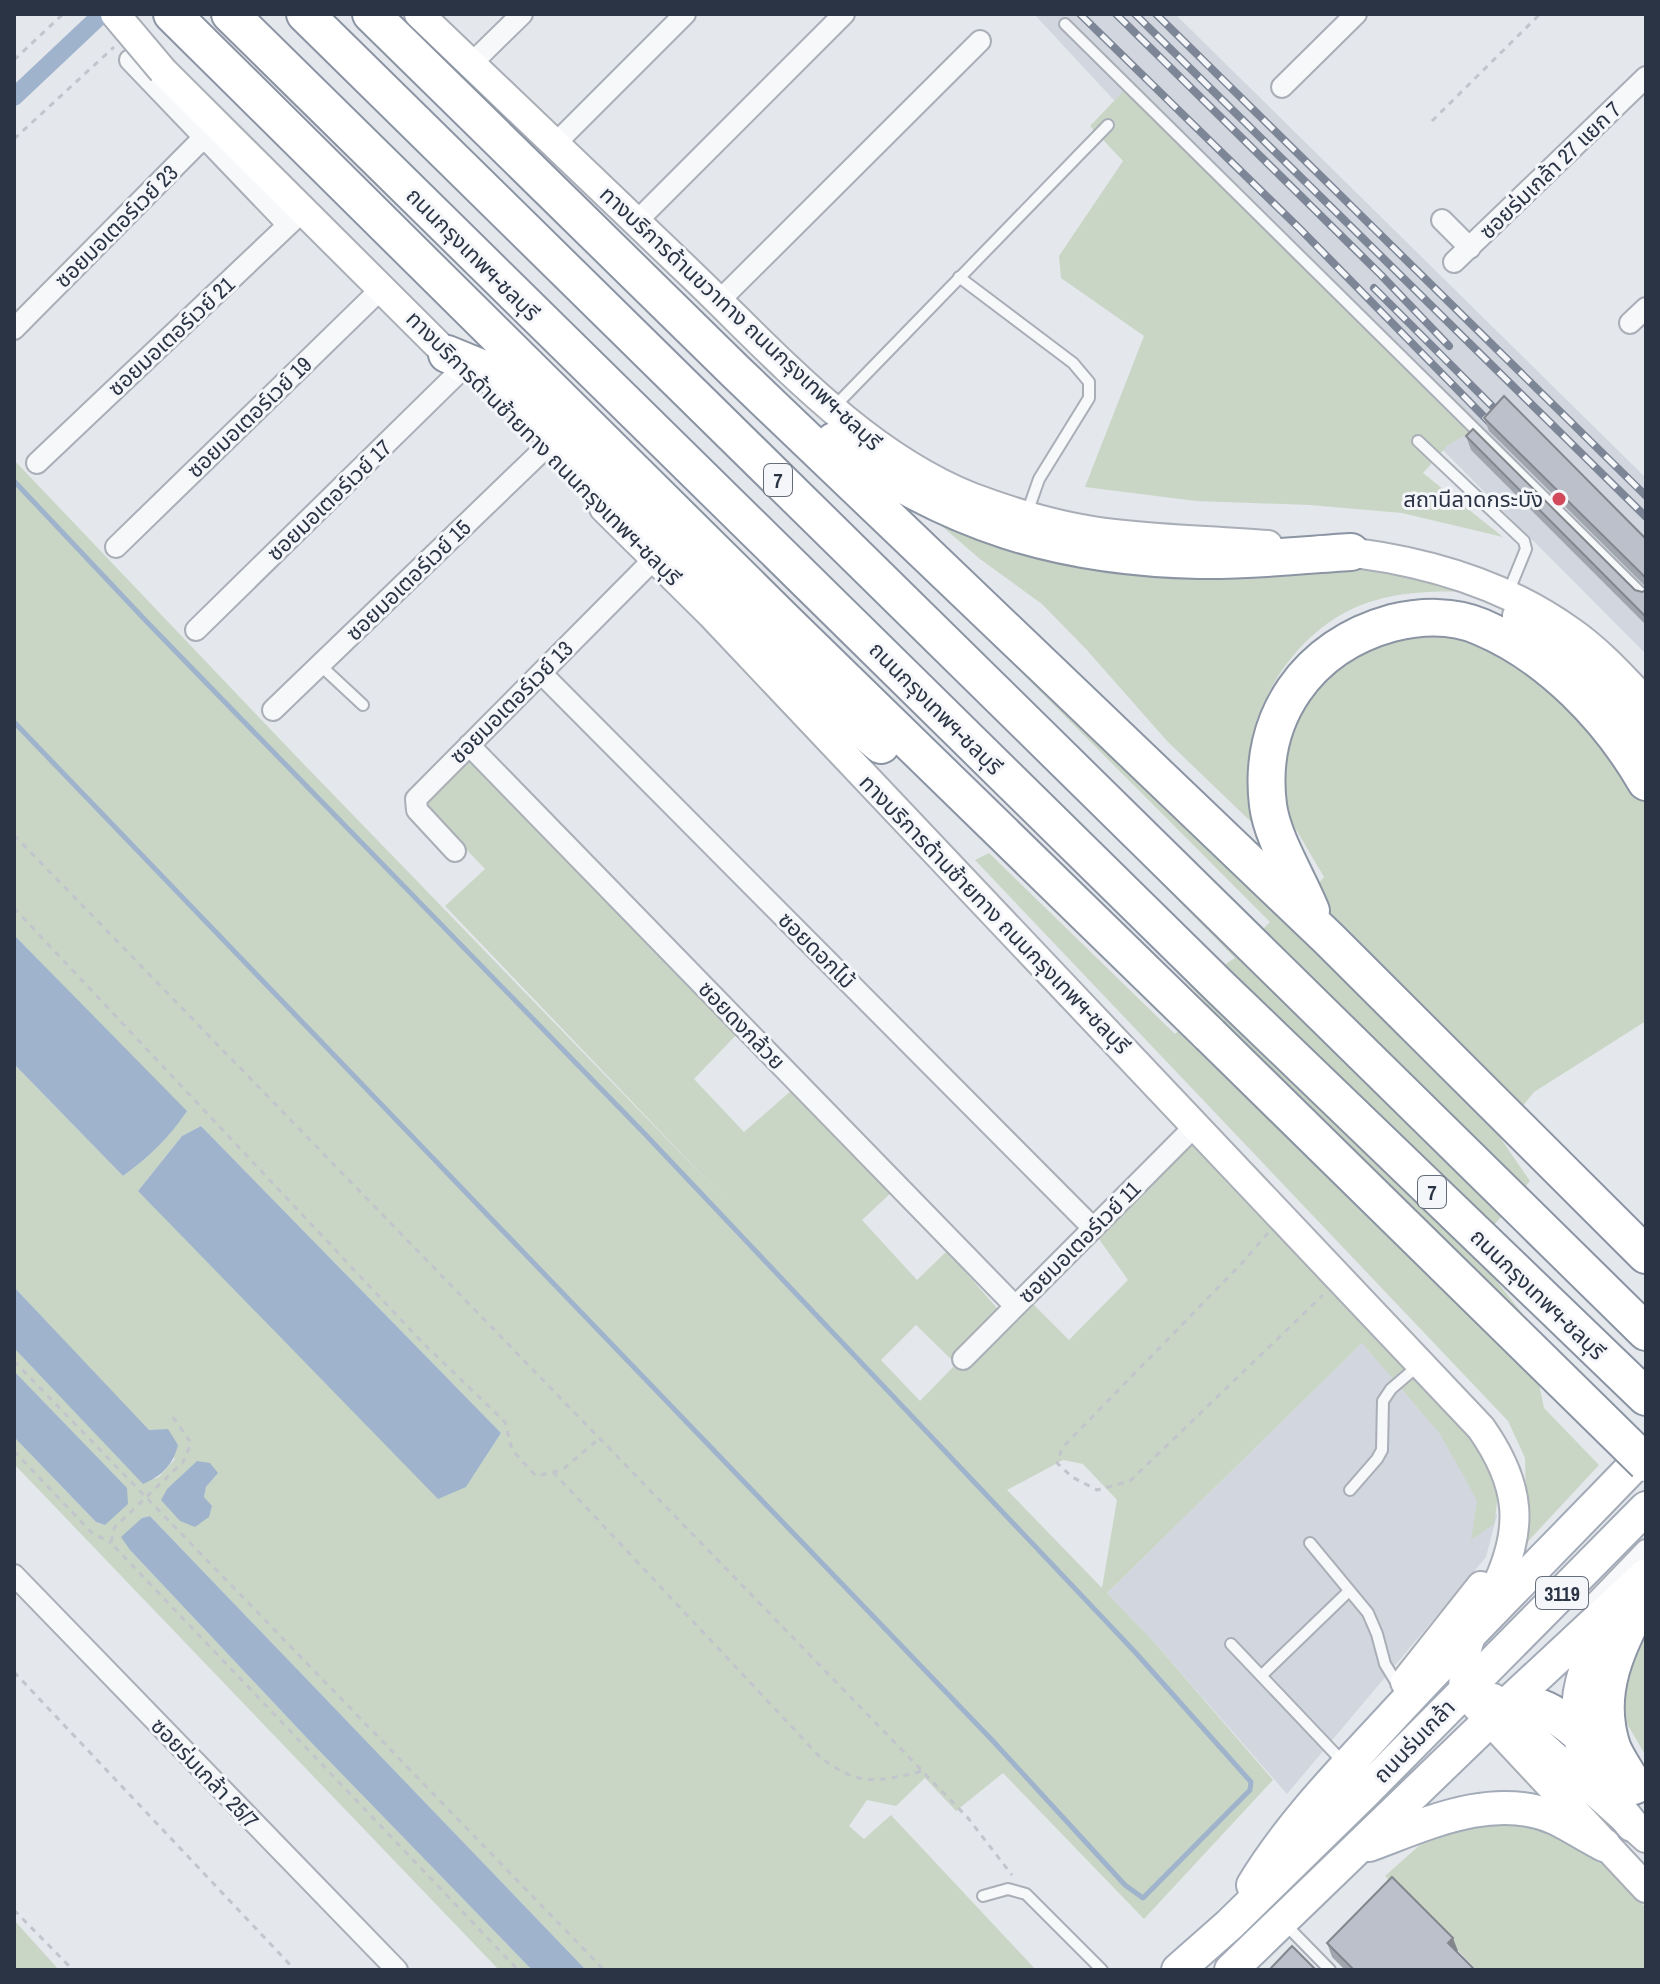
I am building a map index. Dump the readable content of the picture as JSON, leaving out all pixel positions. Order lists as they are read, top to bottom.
{
  "streets": {
    "highway": ["ถนนกรุงเทพฯ-ชลบุรี", "7"],
    "main road": [
      "ทางบริการด้านขวาทาง ถนนกรุงเทพฯ-ชลบุรี",
      "ทางบริการด้านซ้ายทาง ถนนกรุงเทพฯ-ชลบุรี",
      "3119",
      "ถนนร่มเกล้า"
    ],
    "street": [
      "ซอยร่มเกล้า 27 แยก 7",
      "ซอยมอเตอร์เวย์ 23",
      "ซอยมอเตอร์เวย์ 21",
      "ซอยมอเตอร์เวย์ 19",
      "ซอยมอเตอร์เวย์ 17",
      "ซอยมอเตอร์เวย์ 15",
      "ซอยมอเตอร์เวย์ 13",
      "ซอยดอกไม้",
      "ซอยดงกล้วย",
      "ซอยมอเตอร์เวย์ 11",
      "ซอยร่มเกล้า 25/7"
    ]
  },
  "crossings": [
    ["ซอยมอเตอร์เวย์ 23", "ทางบริการด้านซ้ายทาง ถนนกรุงเทพฯ-ชลบุรี"],
    ["ซอยมอเตอร์เวย์ 21", "ทางบริการด้านซ้ายทาง ถนนกรุงเทพฯ-ชลบุรี"],
    ["ซอยมอเตอร์เวย์ 19", "ทางบริการด้านซ้ายทาง ถนนกรุงเทพฯ-ชลบุรี"],
    ["ทางบริการด้านซ้ายทาง ถนนกรุงเทพฯ-ชลบุรี", "ซอยมอเตอร์เวย์ 17"],
    ["ทางบริการด้านซ้ายทาง ถนนกรุงเทพฯ-ชลบุรี", "ซอยมอเตอร์เวย์ 15"],
    ["ทางบริการด้านซ้ายทาง ถนนกรุงเทพฯ-ชลบุรี", "ซอยมอเตอร์เวย์ 13"],
    ["ทางบริการด้านซ้ายทาง ถนนกรุงเทพฯ-ชลบุรี", "ซอยมอเตอร์เวย์ 11"],
    ["ทางบริการด้านซ้ายทาง ถนนกรุงเทพฯ-ชลบุรี", "ถนนร่มเกล้า"],
    ["ซอยมอเตอร์เวย์ 13", "ซอยดอกไม้"],
    ["ซอยมอเตอร์เวย์ 13", "ซอยดงกล้วย"],
    ["ซอยดอกไม้", "ซอยมอเตอร์เวย์ 11"],
    ["ซอยดงกล้วย", "ซอยมอเตอร์เวย์ 11"]
  ],
  "places": ["สถานีลาดกระบัง"]
}
